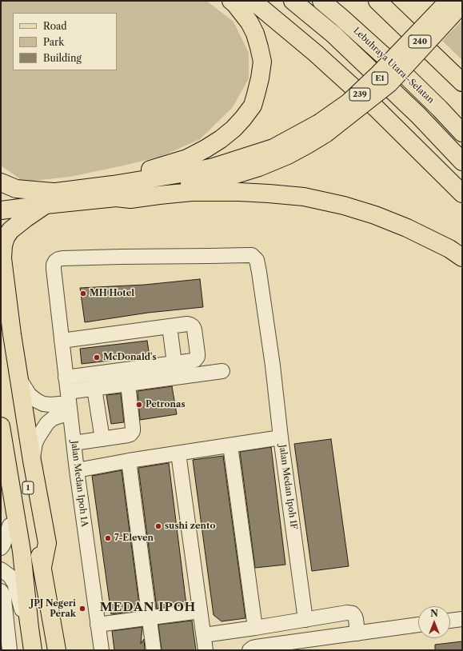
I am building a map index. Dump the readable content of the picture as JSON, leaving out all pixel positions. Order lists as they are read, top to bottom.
{
  "streets": {
    "main road": [
      "240",
      "Lebuhraya Utara–Selatan",
      "E1",
      "239",
      "1"
    ],
    "street": ["Jalan Medan Ipoh 1A", "Jalan Medan Ipoh 1F"]
  },
  "crossings": [
    ["Jalan Medan Ipoh 1A", "Jalan Medan Ipoh 1F"]
  ],
  "districts": ["MEDAN IPOH"],
  "places": [
    "MH Hotel",
    "McDonald's",
    "Petronas",
    "sushi zento",
    "7-Eleven",
    "JPJ Negeri Perak"
  ],
  "legend": ["Road", "Park", "Building"],
  "north": "top"
}
